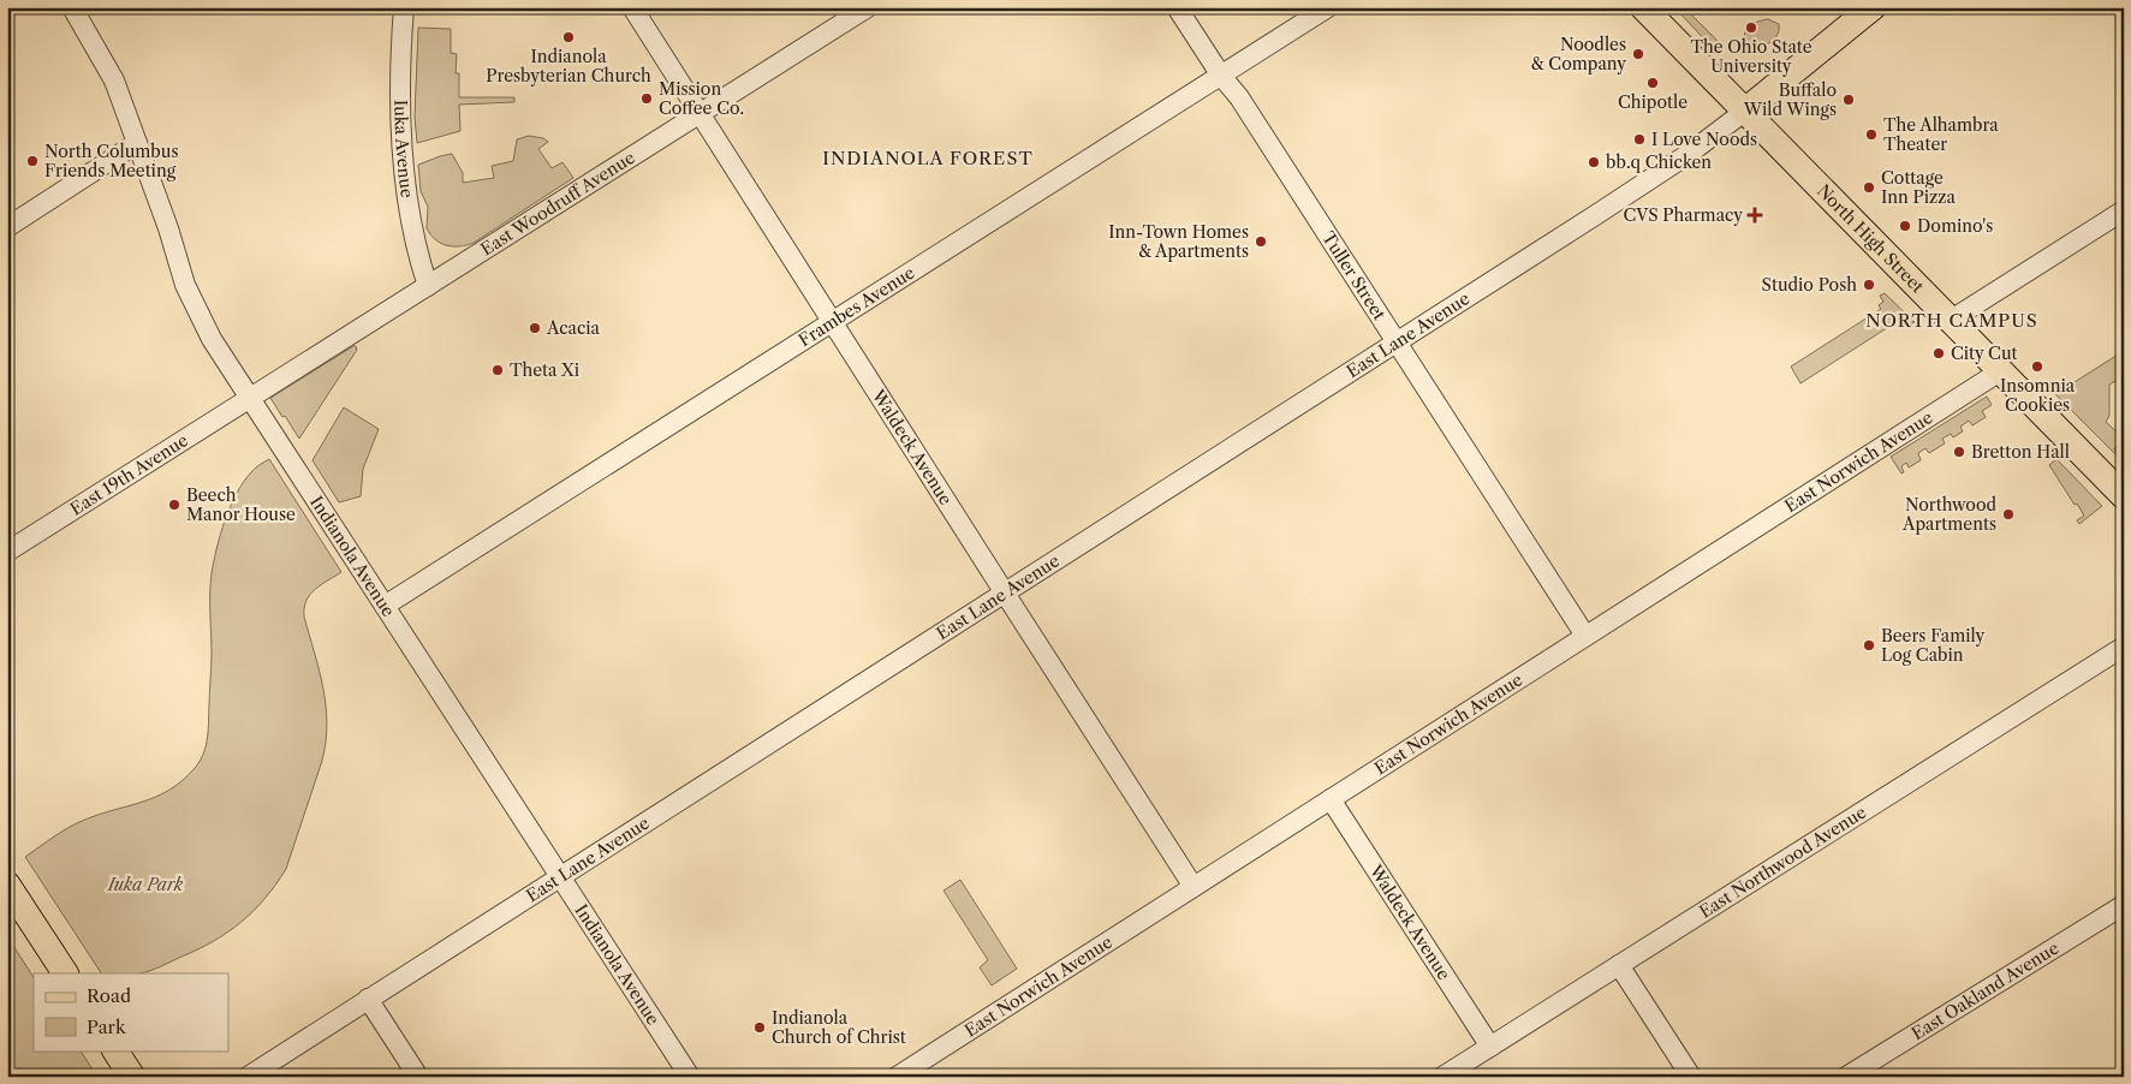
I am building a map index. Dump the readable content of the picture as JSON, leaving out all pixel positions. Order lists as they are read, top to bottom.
{
  "streets": {
    "main road": ["North High Street"],
    "street": [
      "Iuka Avenue",
      "East Woodruff Avenue",
      "Tuller Street",
      "Frambes Avenue",
      "East Lane Avenue",
      "Waldeck Avenue",
      "East Norwich Avenue",
      "East 19th Avenue",
      "Indianola Avenue",
      "East Northwood Avenue",
      "East Oakland Avenue"
    ]
  },
  "crossings": [
    ["Iuka Avenue", "East Woodruff Avenue"],
    ["East Woodruff Avenue", "Waldeck Avenue"],
    ["East Woodruff Avenue", "East 19th Avenue"],
    ["East Woodruff Avenue", "Indianola Avenue"],
    ["North High Street", "East Lane Avenue"],
    ["North High Street", "East Norwich Avenue"],
    ["Tuller Street", "Frambes Avenue"],
    ["Tuller Street", "East Lane Avenue"],
    ["Tuller Street", "East Norwich Avenue"],
    ["Frambes Avenue", "Waldeck Avenue"],
    ["Frambes Avenue", "Indianola Avenue"],
    ["East Lane Avenue", "Waldeck Avenue"],
    ["East Lane Avenue", "Indianola Avenue"],
    ["Waldeck Avenue", "East Norwich Avenue"],
    ["Waldeck Avenue", "East Northwood Avenue"],
    ["East 19th Avenue", "Indianola Avenue"]
  ],
  "districts": ["INDIANOLA FOREST", "NORTH CAMPUS"],
  "parks": ["Iuka Park"],
  "places": {
    "other": [
      "The Ohio State University",
      "Indianola Presbyterian Church",
      "Noodles & Company",
      "Chipotle",
      "Mission Coffee Co.",
      "Buffalo Wild Wings",
      "The Alhambra Theater",
      "I Love Noods",
      "North Columbus Friends Meeting",
      "bb.q Chicken",
      "Cottage Inn Pizza",
      "Domino's",
      "Inn-Town Homes & Apartments",
      "Studio Posh",
      "Acacia",
      "City Cut",
      "Insomnia Cookies",
      "Theta Xi",
      "Bretton Hall",
      "Beech Manor House",
      "Northwood Apartments",
      "Beers Family Log Cabin",
      "Indianola Church of Christ"
    ],
    "health": ["CVS Pharmacy"]
  },
  "legend": ["Road", "Park"]
}
